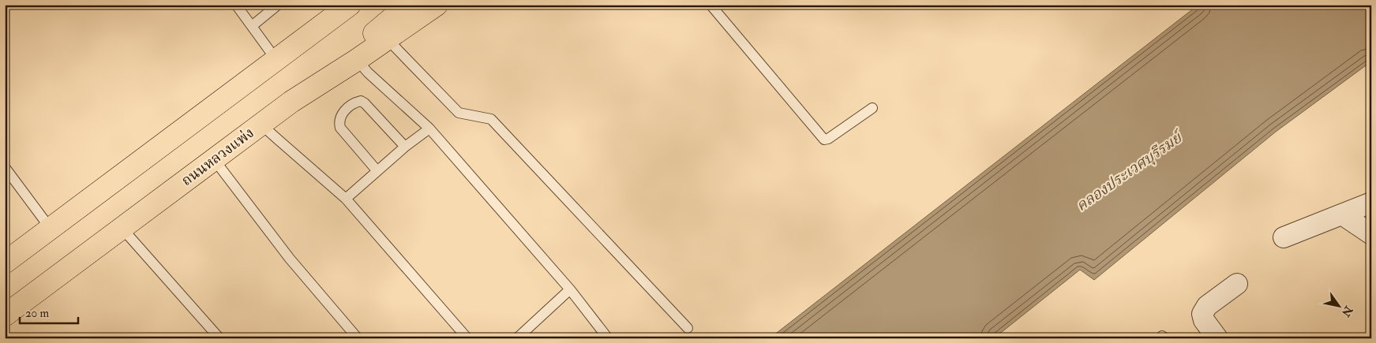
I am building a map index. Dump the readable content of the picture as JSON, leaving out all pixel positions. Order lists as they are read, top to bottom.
{
  "streets": {
    "main road": ["ถนนหลวงแพ่ง"]
  },
  "water": ["คลองประเวศบุรีรมย์"],
  "scale_bar": "20 m",
  "north": "bottom right"
}
